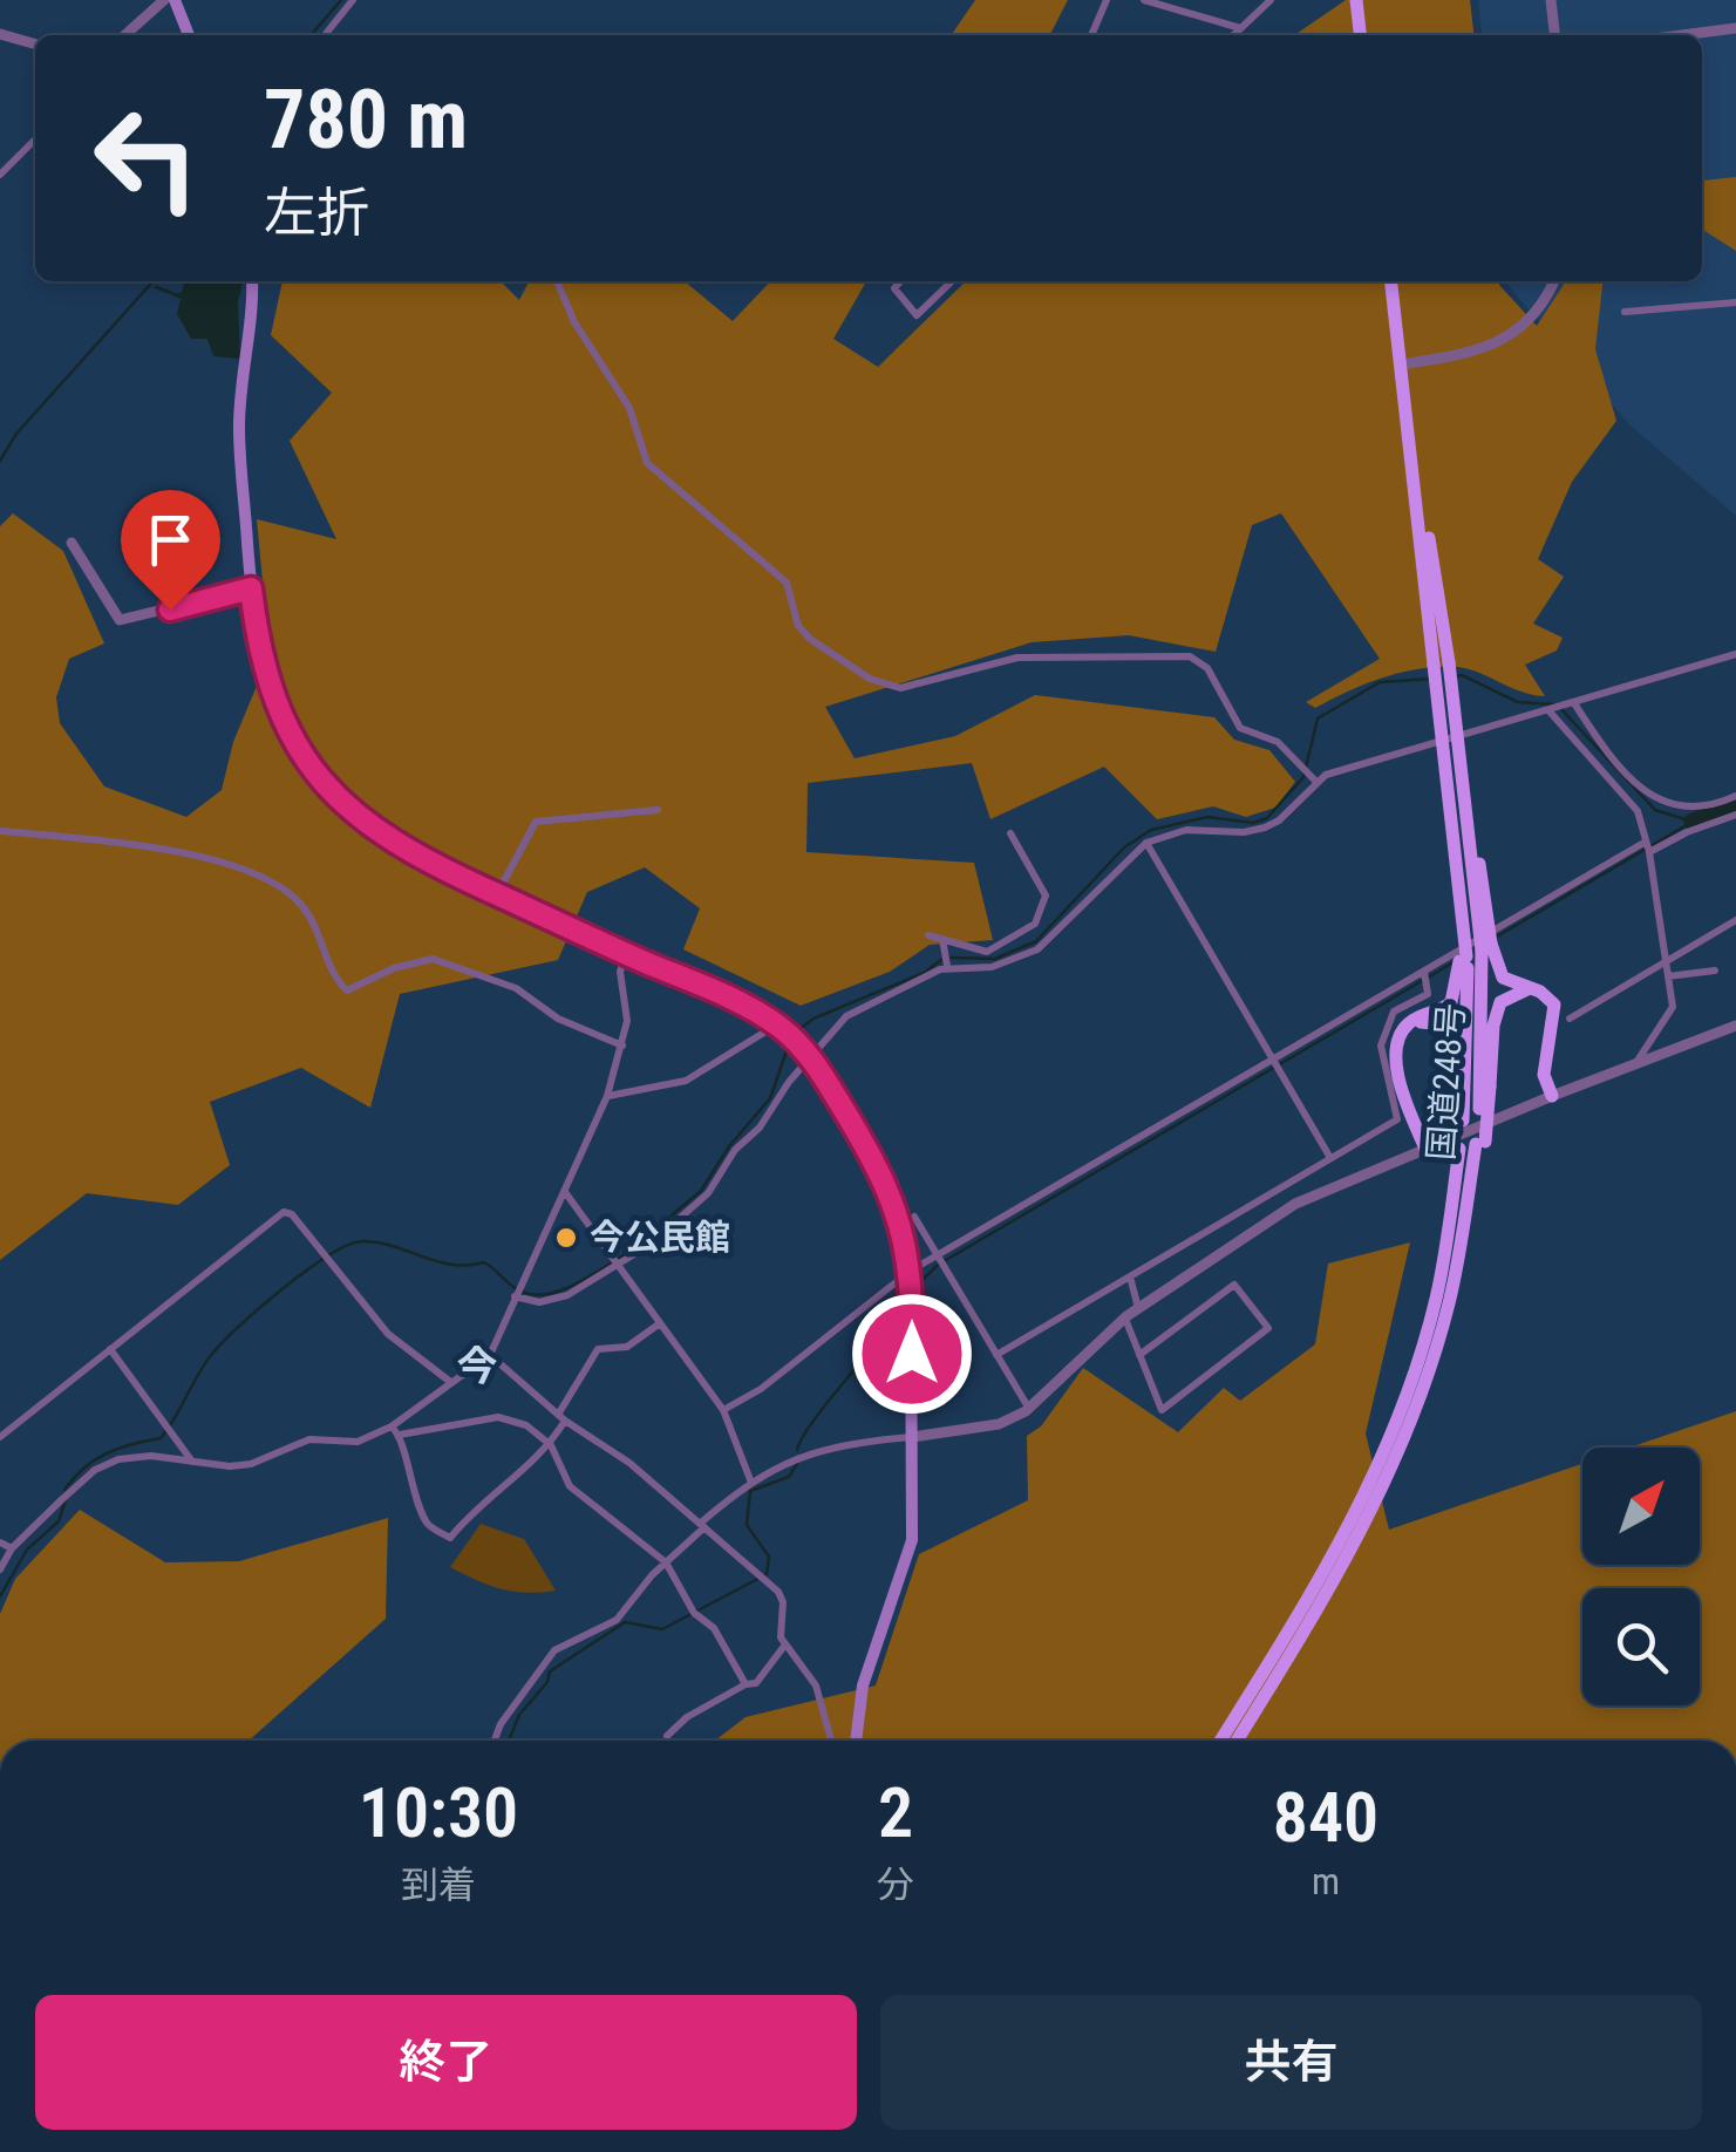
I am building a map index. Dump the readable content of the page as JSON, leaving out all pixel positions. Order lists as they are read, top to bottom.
{
  "streets": {
    "highway": ["国道248号"]
  },
  "districts": ["今"],
  "places": ["今公民館"],
  "north": "top right",
  "page": {
    "turn": ["780 m", "左折"],
    "eta": [
      "10:30",
      "到着",
      "2",
      "分",
      "840",
      "m"
    ],
    "buttons": ["終了", "共有"]
  }
}
